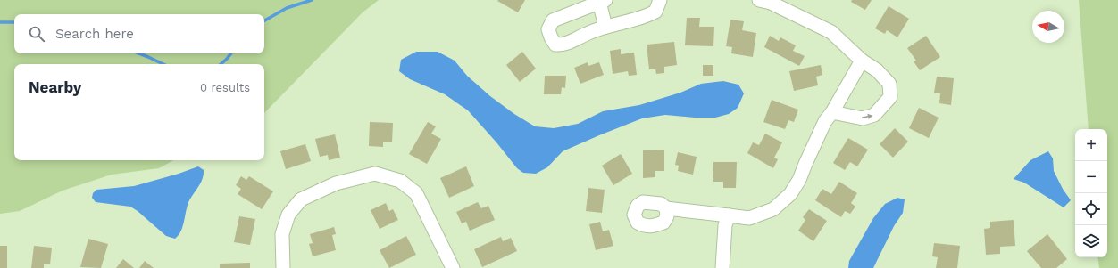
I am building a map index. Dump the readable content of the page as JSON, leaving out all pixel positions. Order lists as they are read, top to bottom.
{
  "north": "left",
  "page": {
    "search": "Search here",
    "heading": ["Nearby", "0 results"],
    "map_buttons": ["+", "−"]
  }
}
